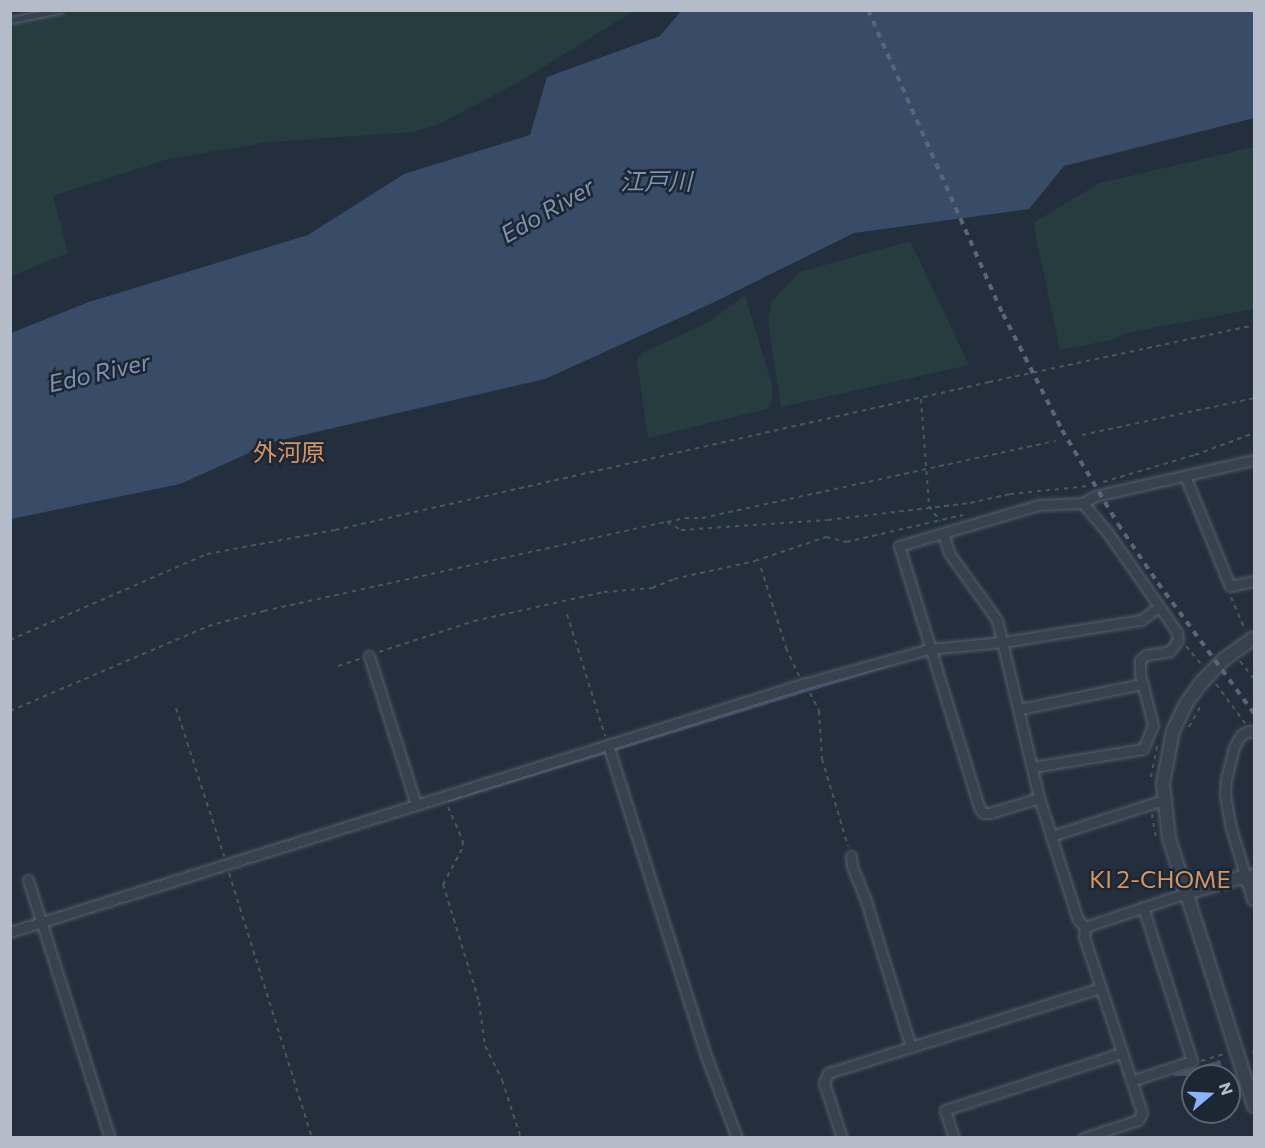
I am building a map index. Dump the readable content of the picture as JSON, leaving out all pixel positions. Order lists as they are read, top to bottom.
{
  "districts": ["外河原", "KI 2-CHOME"],
  "water": ["江戸川", "Edo River"],
  "north": "right"
}
